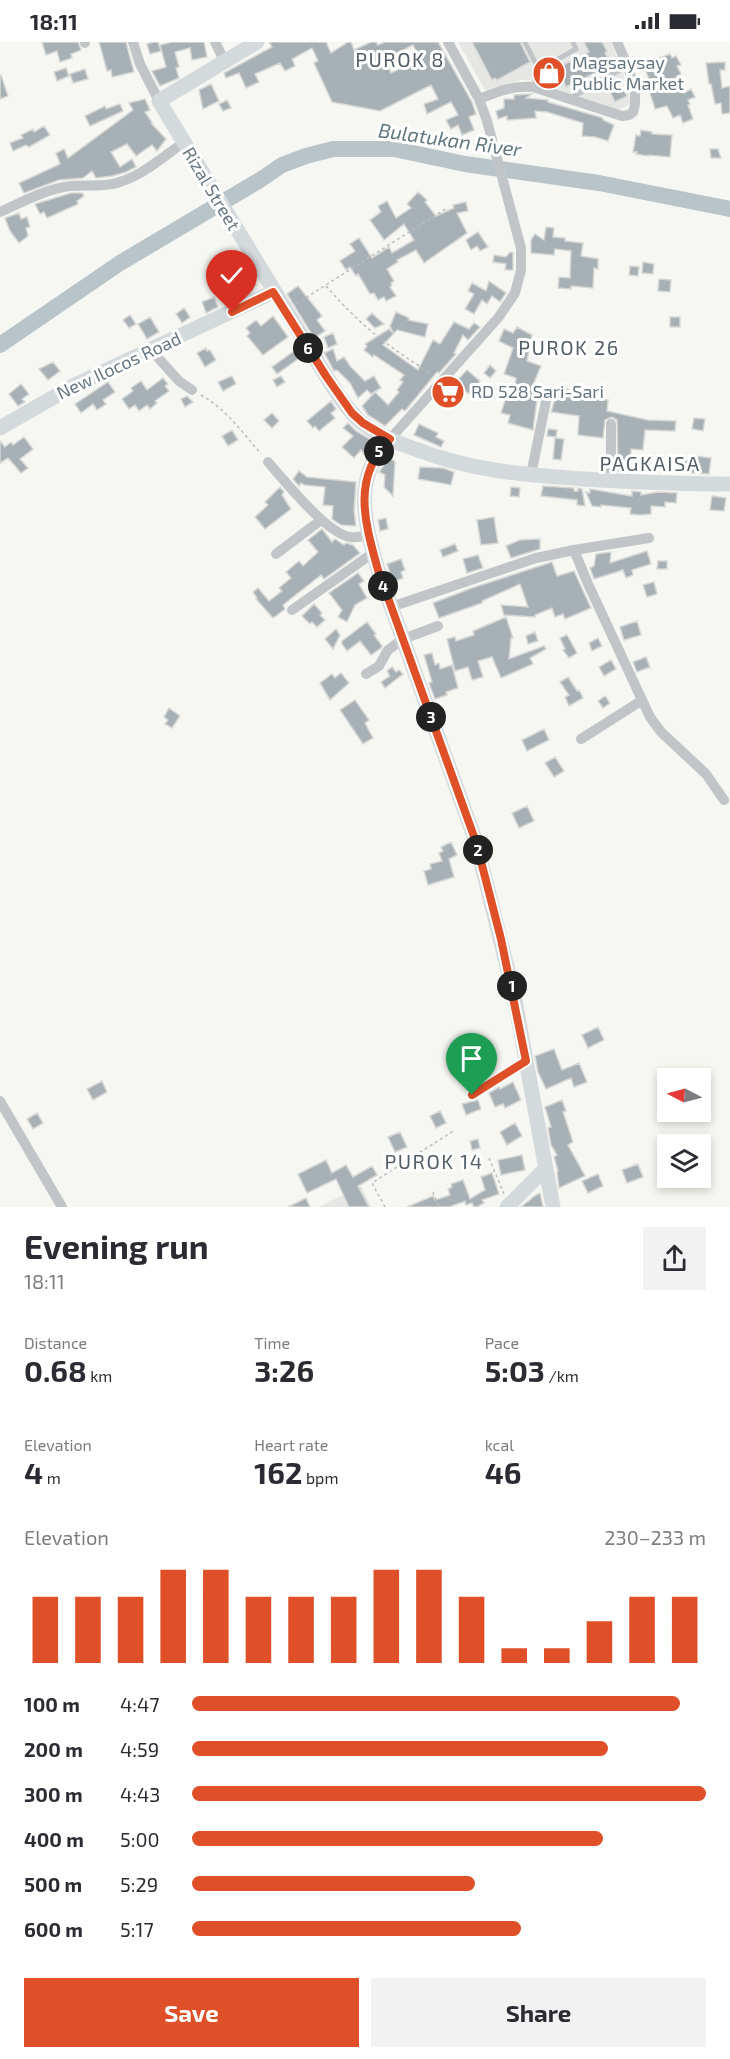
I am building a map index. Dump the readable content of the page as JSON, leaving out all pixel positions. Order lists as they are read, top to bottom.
{
  "streets": {
    "main road": ["Rizal Street", "New Ilocos Road"]
  },
  "crossings": [
    ["Rizal Street", "New Ilocos Road"]
  ],
  "districts": [
    "PUROK 8",
    "PUROK 26",
    "PAGKAISA",
    "PUROK 14"
  ],
  "water": ["Bulatukan River"],
  "places": {
    "shop": ["Magsaysay Public Market"],
    "supermarket": ["RD 528 Sari-Sari"]
  },
  "north": "left",
  "page": {
    "status": "18:11",
    "pins": [
      "6",
      "5",
      "4",
      "3",
      "2",
      "1"
    ],
    "heading": ["Evening run", "18:11"],
    "stats": [
      ["Distance", "0.68 km"],
      ["Time", "3:26"],
      ["Pace", "5:03 /km"],
      ["Elevation", "4 m"],
      ["Heart rate", "162 bpm"],
      ["kcal", "46"]
    ],
    "chart": ["Elevation", "230–233 m"],
    "list": [
      {
        "name": "100 m",
        "note": "4:47"
      },
      {
        "name": "200 m",
        "note": "4:59"
      },
      {
        "name": "300 m",
        "note": "4:43"
      },
      {
        "name": "400 m",
        "note": "5:00"
      },
      {
        "name": "500 m",
        "note": "5:29"
      },
      {
        "name": "600 m",
        "note": "5:17"
      }
    ],
    "buttons": ["Save", "Share"]
  }
}
